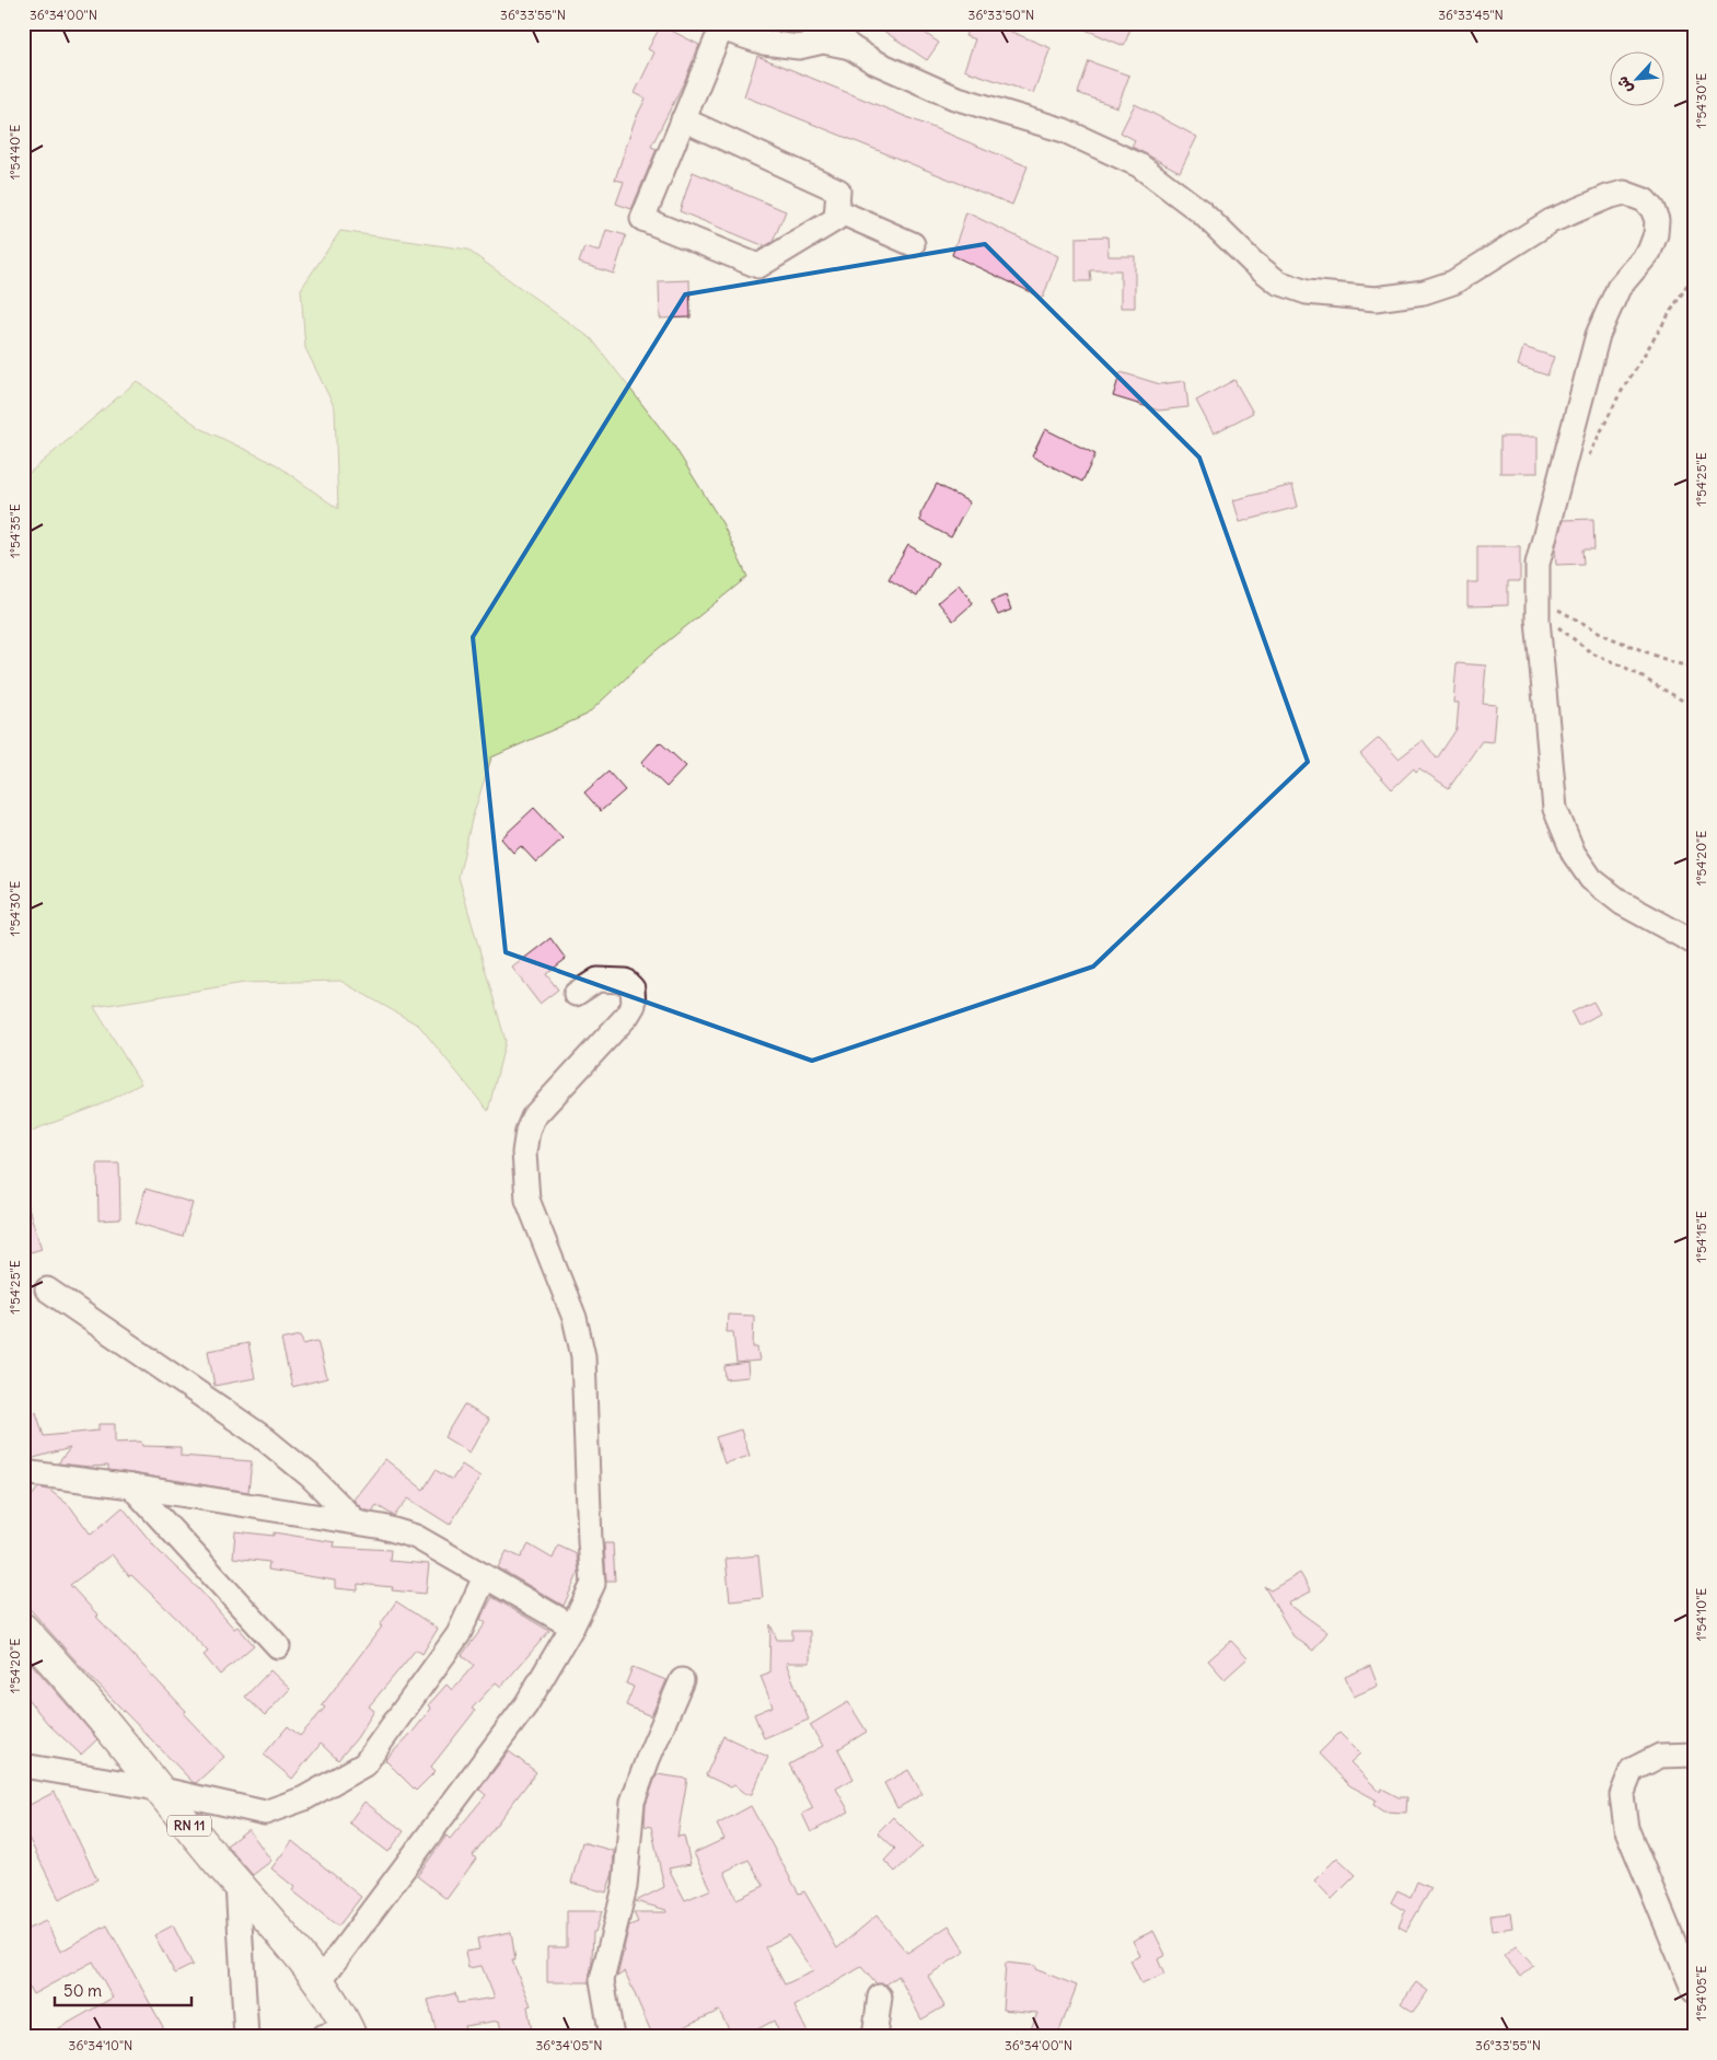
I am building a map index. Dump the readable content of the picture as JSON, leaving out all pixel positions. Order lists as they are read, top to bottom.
{
  "streets": {
    "main road": ["RN 11"]
  },
  "scale_bar": "50 m",
  "north": "bottom left",
  "coordinates": [
    "36°34'00\"N",
    "36°33'55\"N",
    "36°33'50\"N",
    "36°33'45\"N",
    "1°54'30\"E",
    "1°54'40\"E",
    "1°54'25\"E",
    "1°54'35\"E",
    "1°54'20\"E",
    "1°54'15\"E",
    "1°54'10\"E",
    "1°54'05\"E",
    "36°34'10\"N",
    "36°34'05\"N"
  ]
}
